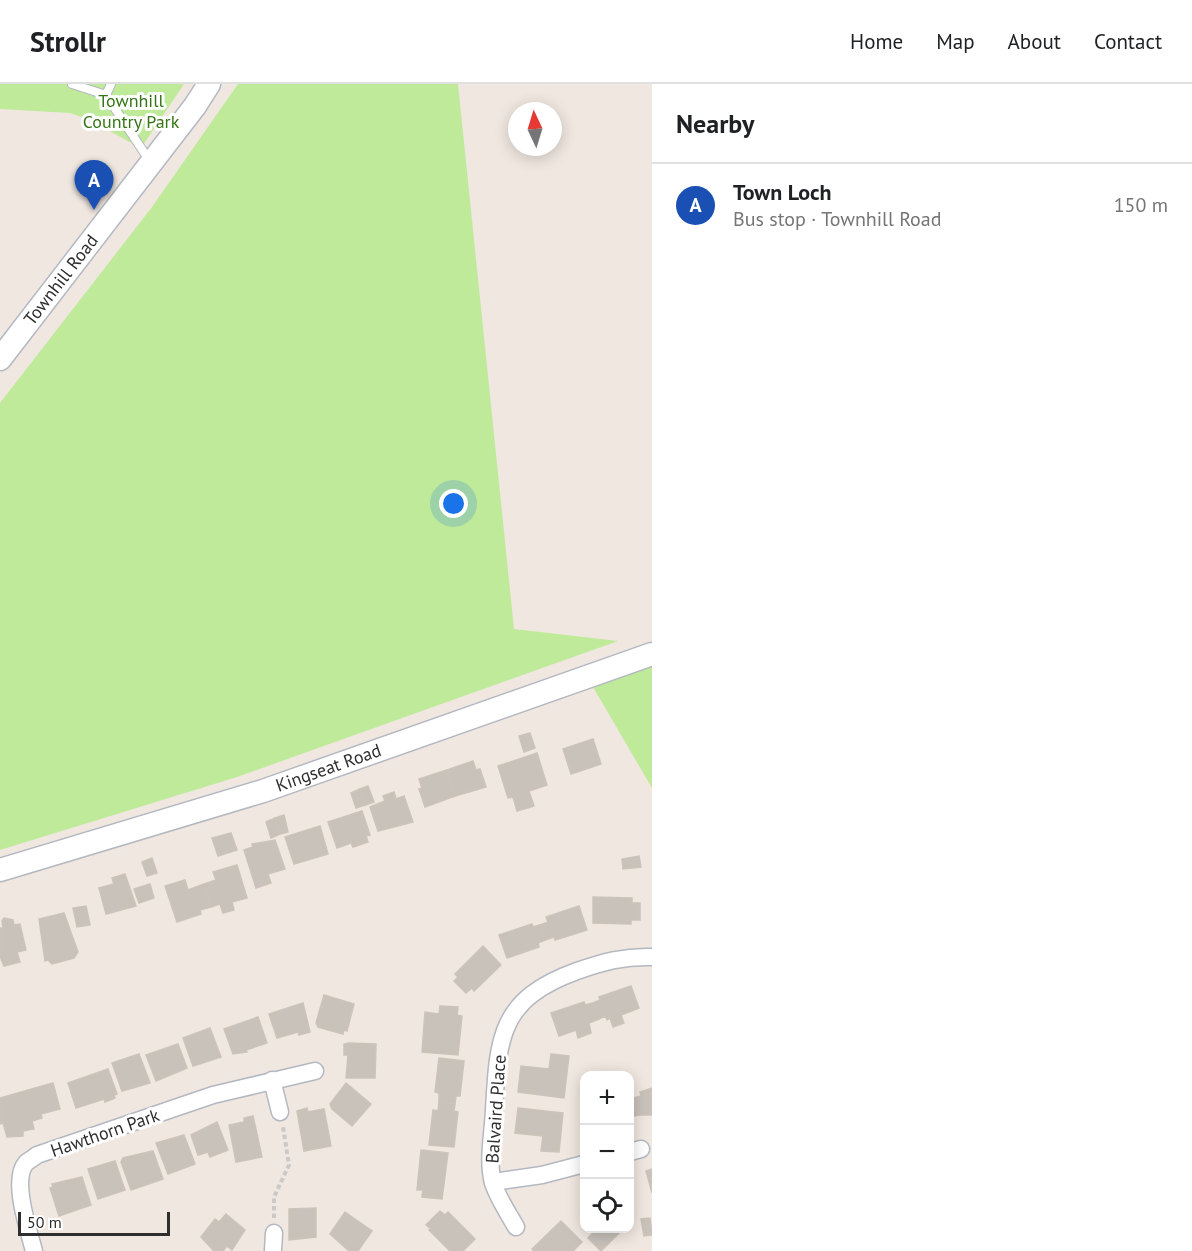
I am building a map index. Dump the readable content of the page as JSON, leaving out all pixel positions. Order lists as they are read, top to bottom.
{
  "streets": {
    "street": [
      "Townhill Road",
      "Kingseat Road",
      "Balvaird Place",
      "Hawthorn Park"
    ]
  },
  "parks": ["Townhill Country Park"],
  "scale_bar": "50 m",
  "north": "top",
  "page": {
    "header": "Strollr",
    "nav": [
      "Home",
      "Map",
      "About",
      "Contact"
    ],
    "heading": "Nearby",
    "pins": "A",
    "list": [
      {
        "mark": "A",
        "name": "Town Loch",
        "note": "Bus stop · Townhill Road",
        "value": "150 m"
      }
    ],
    "map_buttons": ["+", "−"],
    "scale": "50 m"
  }
}
